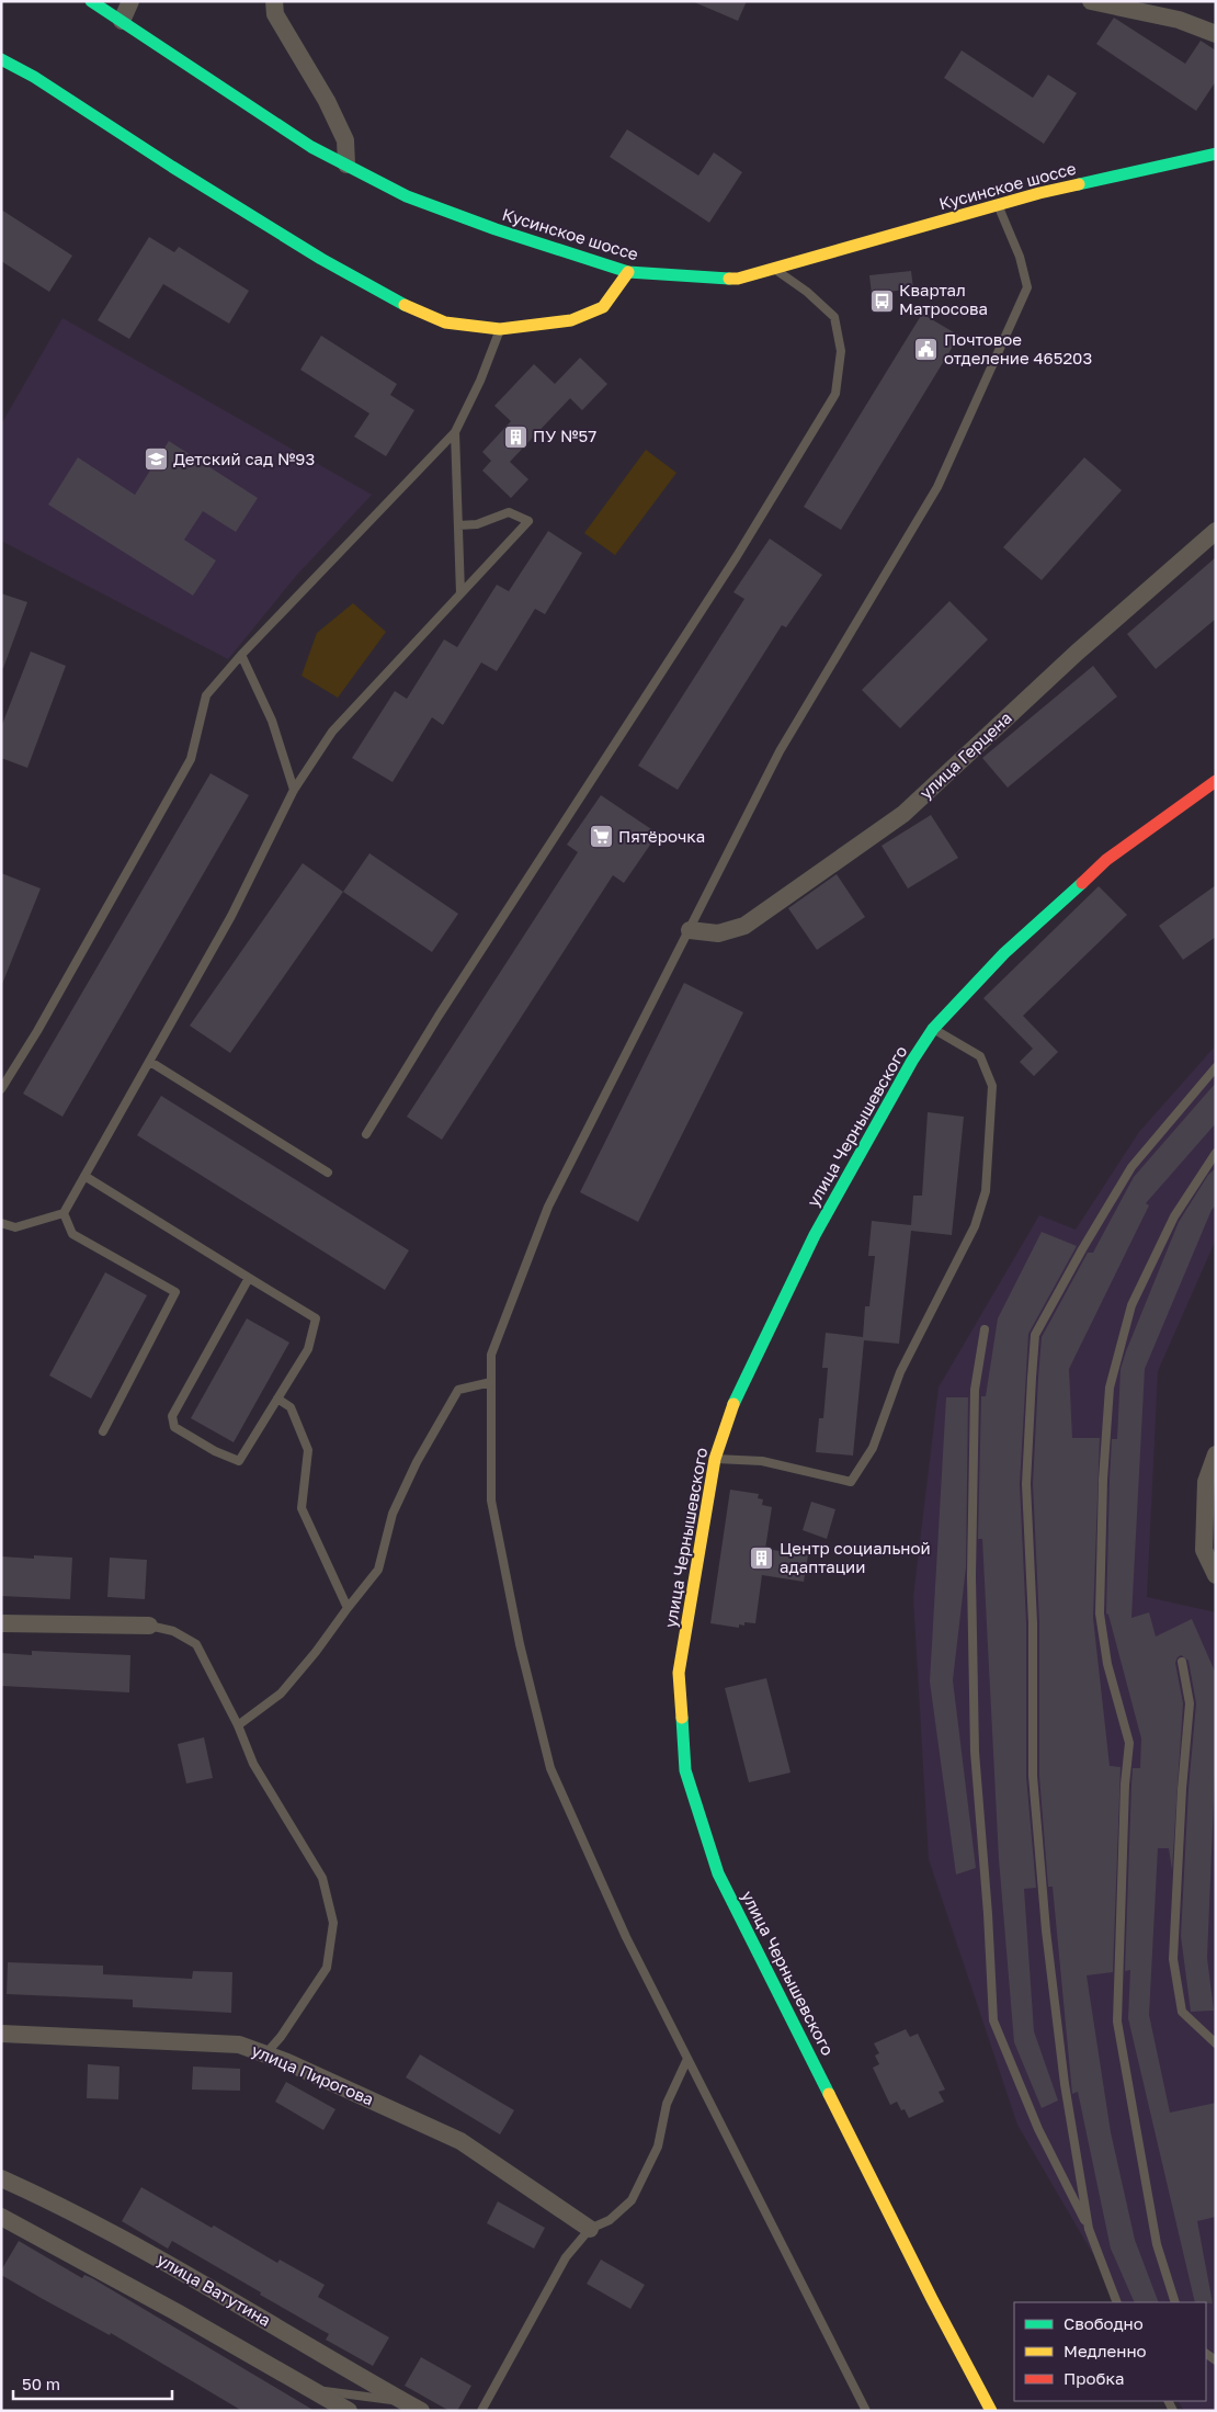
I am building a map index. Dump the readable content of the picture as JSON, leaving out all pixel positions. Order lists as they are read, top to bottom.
{
  "streets": {
    "main road": ["Кусинское шоссе", "улица Чернышевского"],
    "street": ["улица Герцена", "улица Пирогова", "улица Ватутина"]
  },
  "places": {
    "bus stop": ["Квартал Матросова"],
    "public building": ["Почтовое отделение 465203"],
    "building": ["ПУ №57", "Центр социальной адаптации"],
    "school or university": ["Детский сад №93"],
    "supermarket": ["Пятёрочка"]
  },
  "legend": ["Свободно", "Медленно", "Пробка"],
  "scale_bar": "50 m"
}
